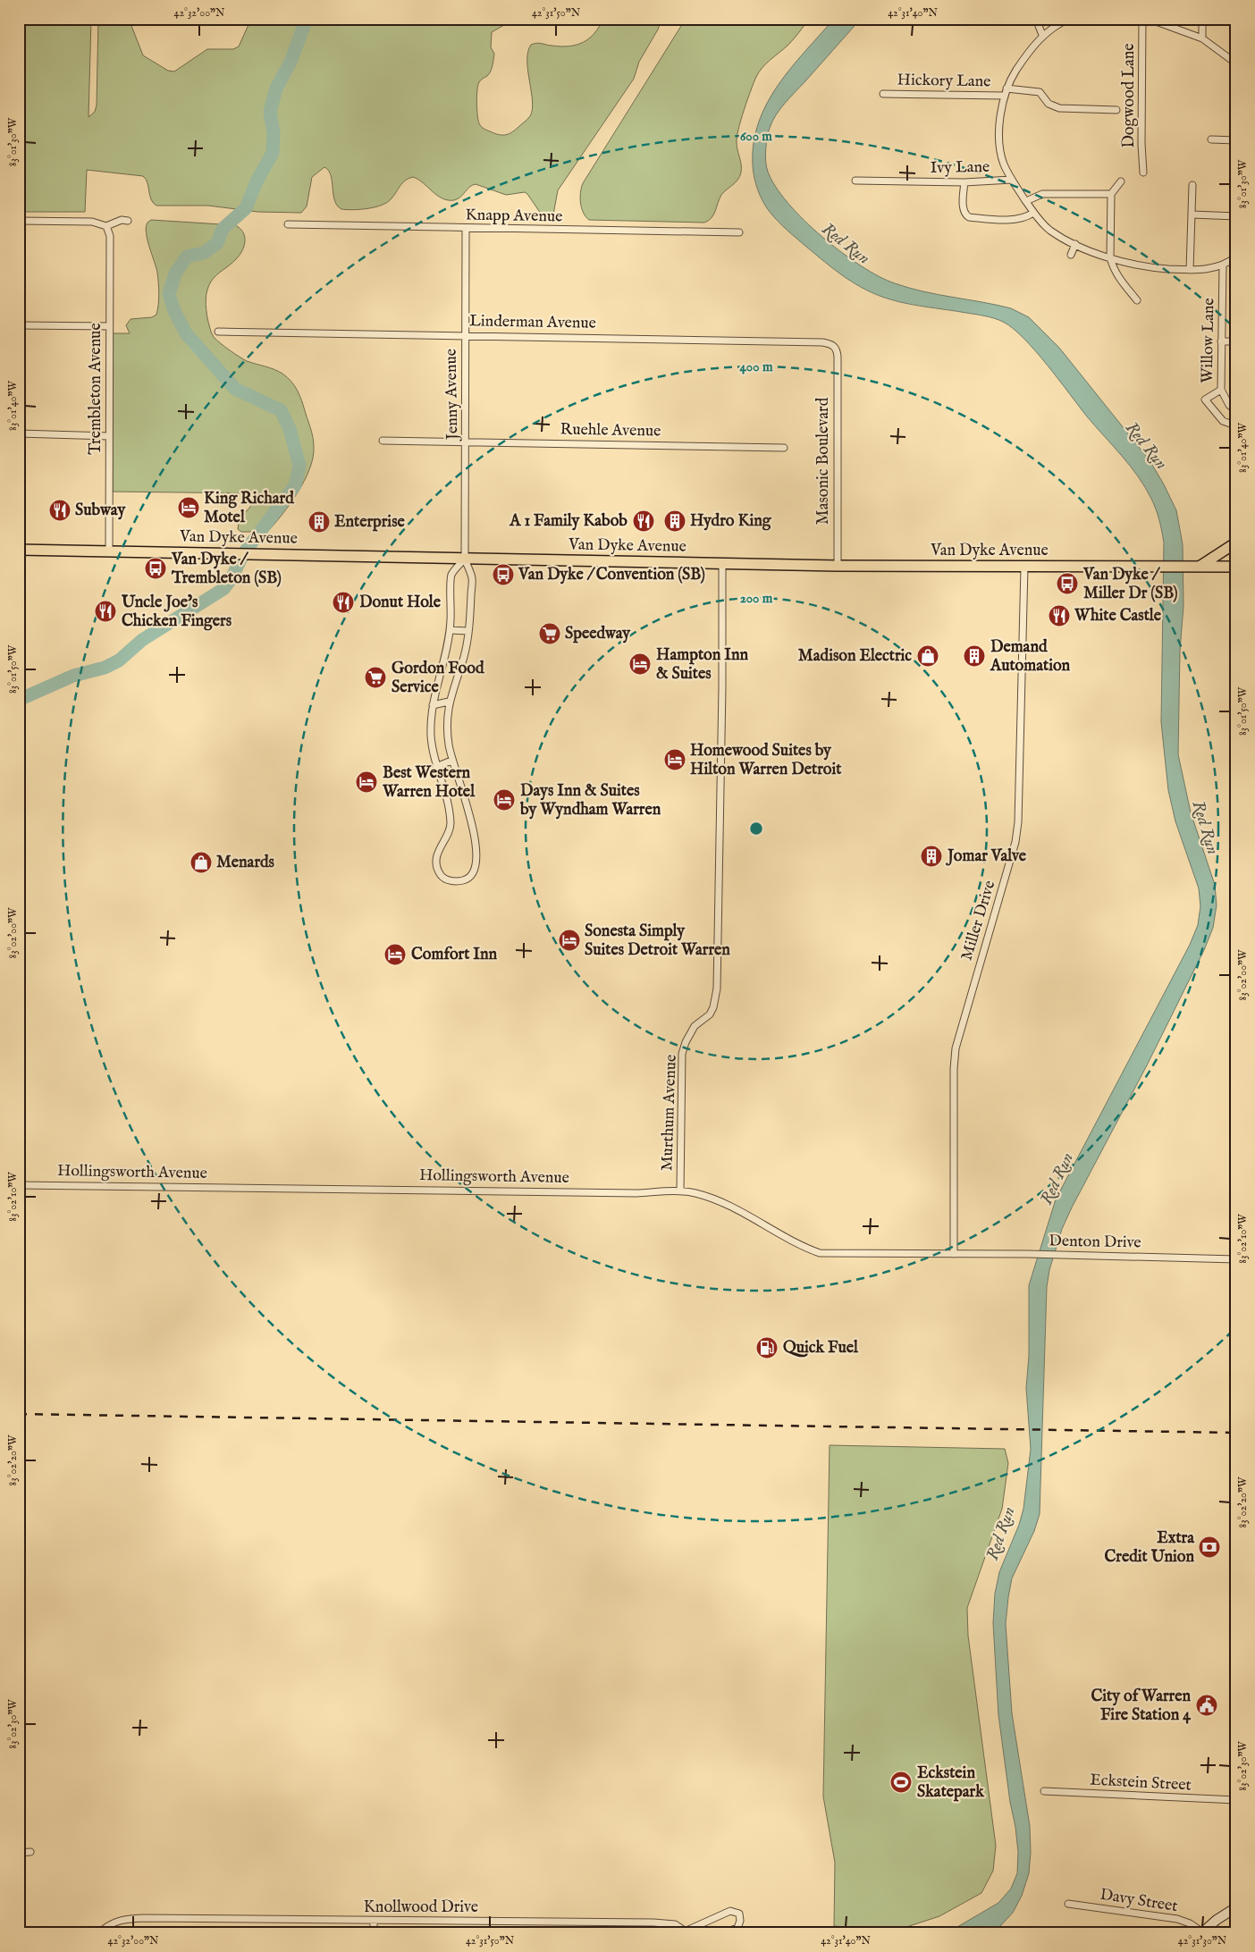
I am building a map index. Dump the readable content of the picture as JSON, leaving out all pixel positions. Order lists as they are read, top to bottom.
{
  "streets": {
    "main road": ["Van Dyke Avenue"],
    "street": [
      "Hickory Lane",
      "Dogwood Lane",
      "Ivy Lane",
      "Knapp Avenue",
      "Linderman Avenue",
      "Willow Lane",
      "Trembleton Avenue",
      "Jenny Avenue",
      "Ruehle Avenue",
      "Masonic Boulevard",
      "Miller Drive",
      "Murthum Avenue",
      "Hollingsworth Avenue",
      "Denton Drive",
      "Eckstein Street",
      "Davy Street",
      "Knollwood Drive"
    ]
  },
  "crossings": [
    ["Knapp Avenue", "Jenny Avenue"],
    ["Linderman Avenue", "Jenny Avenue"],
    ["Linderman Avenue", "Masonic Boulevard"],
    ["Trembleton Avenue", "Van Dyke Avenue"],
    ["Jenny Avenue", "Ruehle Avenue"],
    ["Jenny Avenue", "Van Dyke Avenue"],
    ["Masonic Boulevard", "Van Dyke Avenue"],
    ["Van Dyke Avenue", "Miller Drive"],
    ["Van Dyke Avenue", "Murthum Avenue"],
    ["Miller Drive", "Hollingsworth Avenue"],
    ["Miller Drive", "Denton Drive"],
    ["Murthum Avenue", "Hollingsworth Avenue"],
    ["Hollingsworth Avenue", "Denton Drive"]
  ],
  "water": ["Red Run"],
  "places": {
    "hotel": [
      "King Richard Motel",
      "Hampton Inn & Suites",
      "Homewood Suites by Hilton Warren Detroit",
      "Best Western Warren Hotel",
      "Days Inn & Suites by Wyndham Warren",
      "Sonesta Simply Suites Detroit Warren",
      "Comfort Inn"
    ],
    "restaurant": [
      "Subway",
      "A 1 Family Kabob",
      "Donut Hole",
      "Uncle Joe’s Chicken Fingers",
      "White Castle"
    ],
    "building": [
      "Hydro King",
      "Enterprise",
      "Demand Automation",
      "Jomar Valve"
    ],
    "bus stop": ["Van Dyke / Trembleton (SB)", "Van Dyke / Convention (SB)", "Van Dyke / Miller Dr (SB)"],
    "supermarket": ["Speedway", "Gordon Food Service"],
    "shop": ["Madison Electric", "Menards"],
    "fuel station": ["Quick Fuel"],
    "bank": ["Extra Credit Union"],
    "public building": ["City of Warren Fire Station 4"],
    "sports": ["Eckstein Skatepark"]
  },
  "coordinates": [
    "42°32'00\"N",
    "42°31'50\"N",
    "42°31'40\"N",
    "83°01'30\"W",
    "83°01'40\"W",
    "83°01'50\"W",
    "83°02'00\"W",
    "83°02'10\"W",
    "83°02'20\"W",
    "83°02'30\"W",
    "42°31'30\"N"
  ],
  "rings": ["600 m", "400 m", "200 m"]
}
